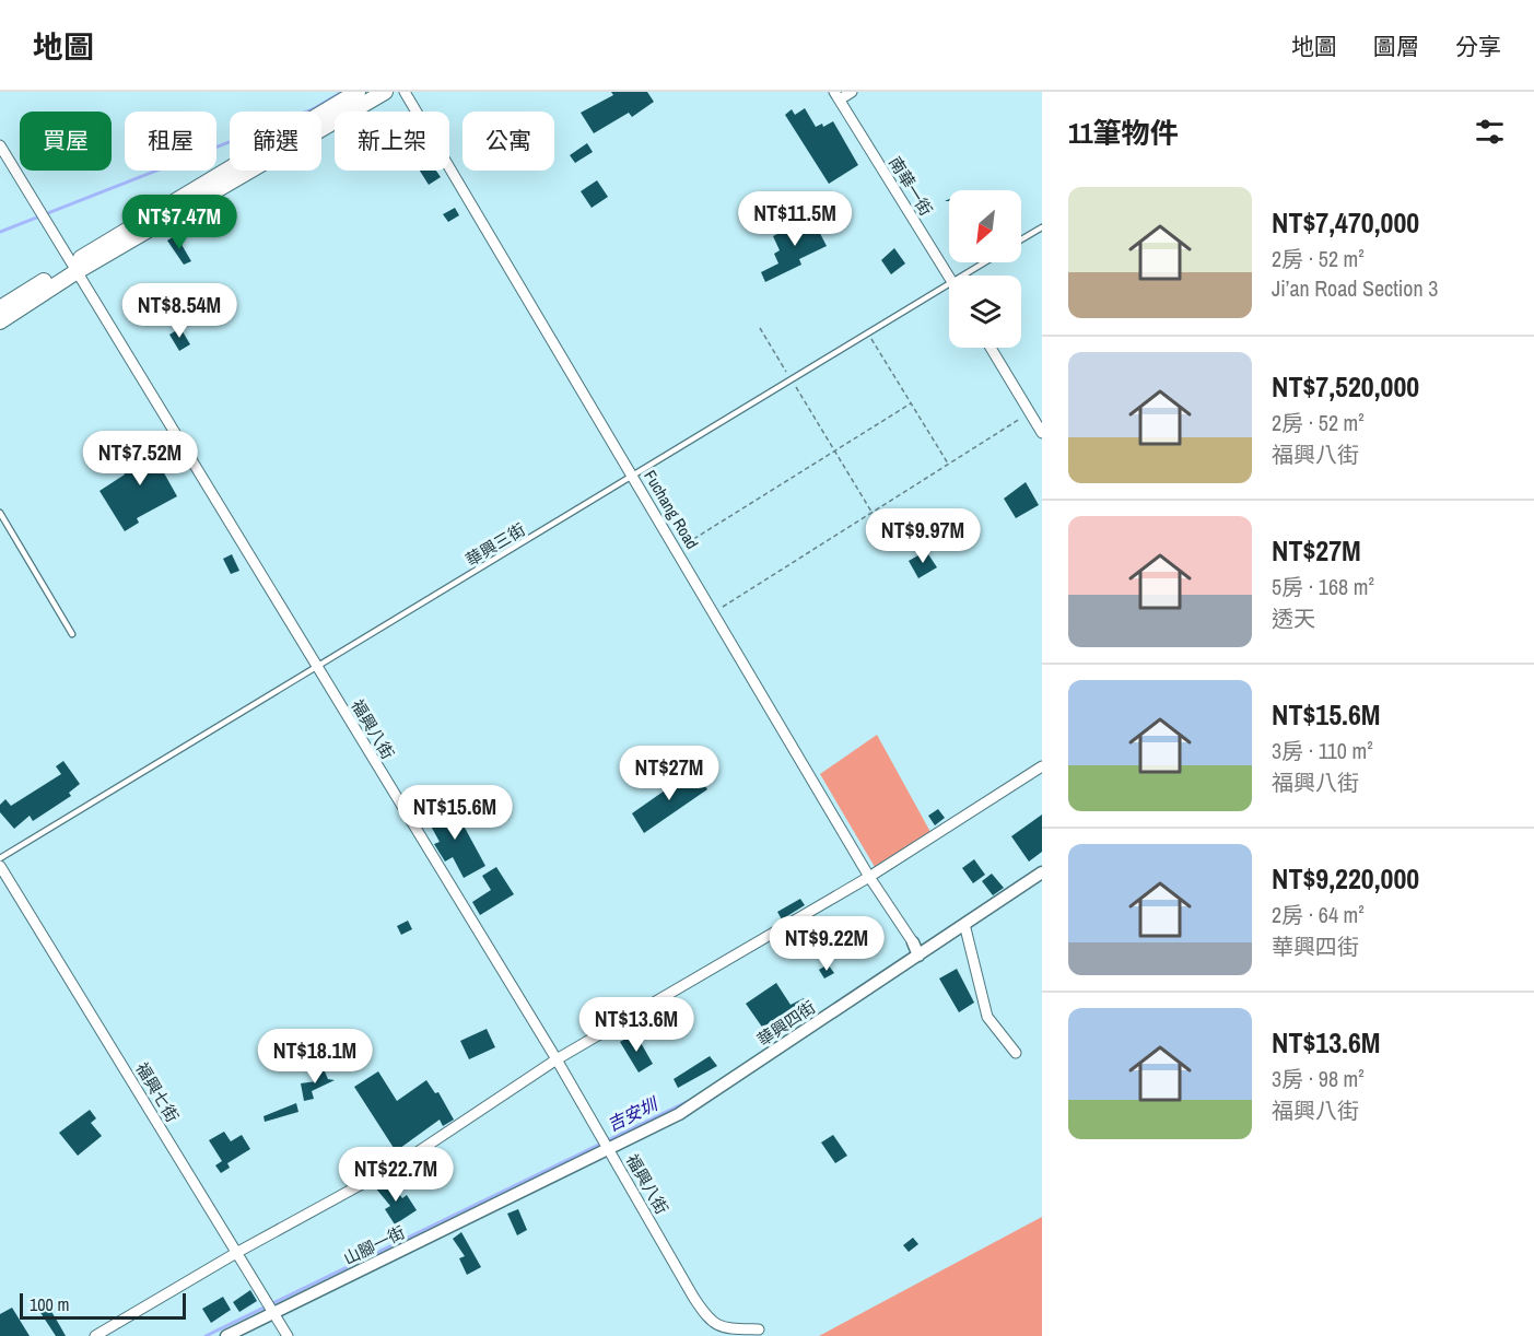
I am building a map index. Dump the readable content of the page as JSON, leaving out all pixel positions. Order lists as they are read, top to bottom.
{
  "streets": {
    "street": [
      "南華一街",
      "Fuchang Road",
      "福興八街",
      "華興四街",
      "福興七街",
      "山腳一街"
    ],
    "lane": ["華興三街"]
  },
  "crossings": [
    ["Fuchang Road", "華興三街"],
    ["Fuchang Road", "華興四街"],
    ["華興三街", "福興八街"],
    ["福興八街", "華興四街"],
    ["福興八街", "山腳一街"],
    ["華興四街", "山腳一街"],
    ["福興七街", "山腳一街"]
  ],
  "water": ["吉安圳"],
  "scale_bar": "100 m",
  "north": "bottom left",
  "page": {
    "header": "地圖",
    "nav": ["地圖", "圖層", "分享"],
    "heading": "11筆物件",
    "chip": [
      "買屋",
      "租屋",
      "篩選",
      "新上架",
      "公寓"
    ],
    "list": [
      {
        "name": "NT$7,470,000",
        "note": "2房 · 52 m² · Ji’an Road Section 3"
      },
      {
        "name": "NT$7,520,000",
        "note": "2房 · 52 m² · 福興八街"
      },
      {
        "name": "NT$27M",
        "note": "5房 · 168 m² · 透天"
      },
      {
        "name": "NT$15.6M",
        "note": "3房 · 110 m² · 福興八街"
      },
      {
        "name": "NT$9,220,000",
        "note": "2房 · 64 m² · 華興四街"
      },
      {
        "name": "NT$13.6M",
        "note": "3房 · 98 m² · 福興八街"
      }
    ],
    "price": [
      "NT$11.5M",
      "NT$7.47M",
      "NT$8.54M",
      "NT$7.52M",
      "NT$9.97M",
      "NT$27M",
      "NT$15.6M",
      "NT$9.22M",
      "NT$13.6M",
      "NT$18.1M",
      "NT$22.7M"
    ],
    "scale": "100 m"
  }
}
